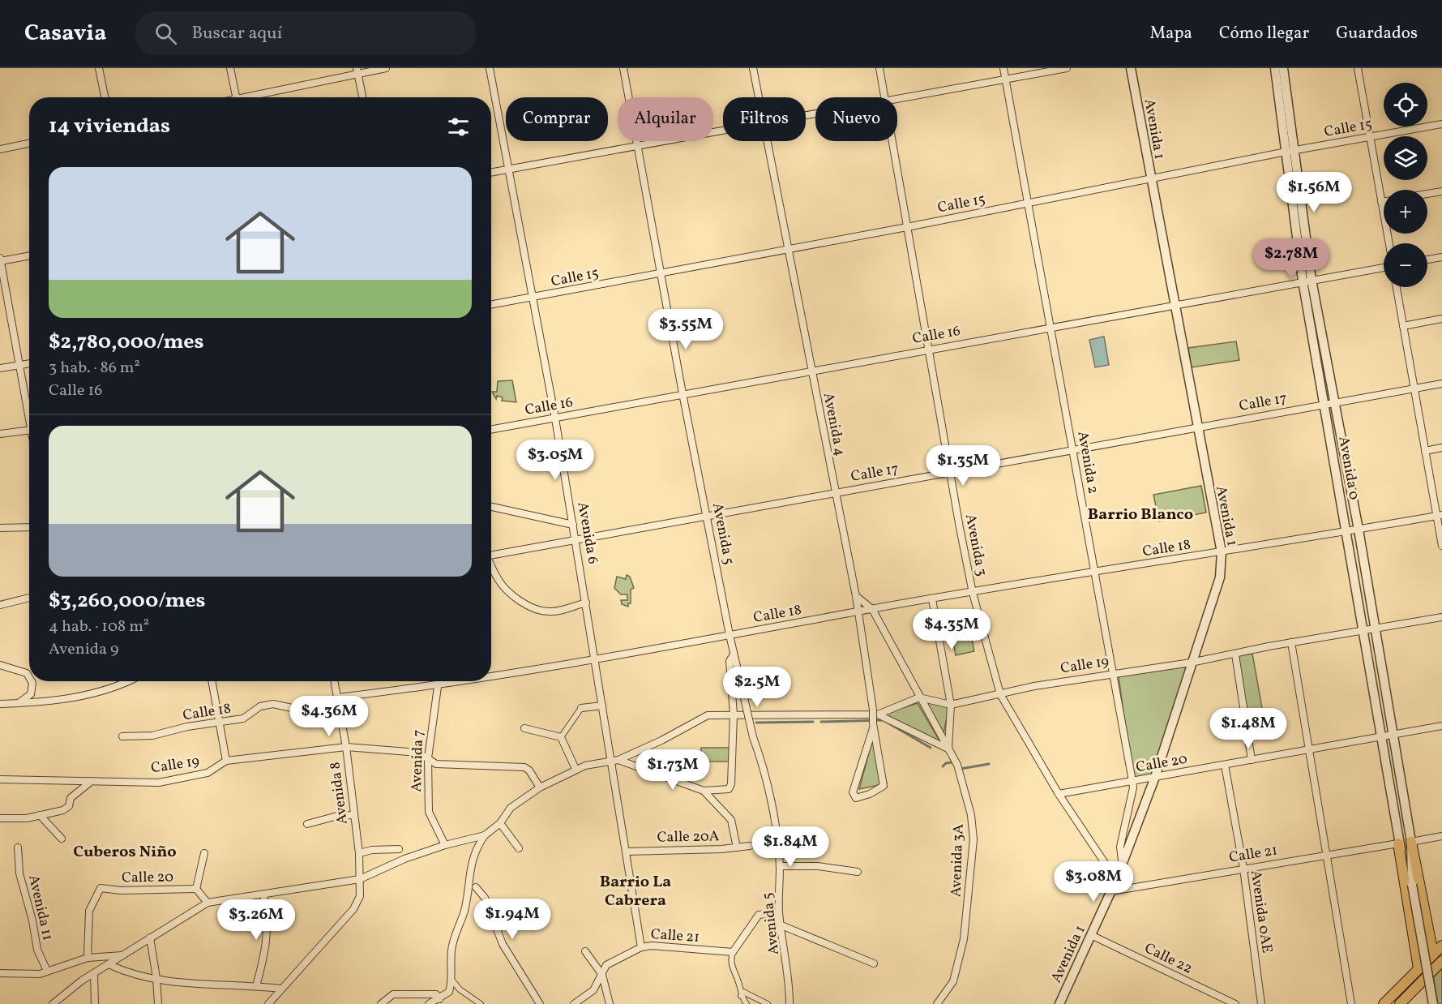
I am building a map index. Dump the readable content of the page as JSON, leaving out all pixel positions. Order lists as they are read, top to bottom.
{
  "streets": {
    "street": [
      "Calle 15",
      "Avenida 1",
      "Calle 16",
      "Calle 17",
      "Avenida 4",
      "Avenida 2",
      "Avenida 0",
      "Avenida 6",
      "Avenida 5",
      "Avenida 3",
      "Calle 18",
      "Calle 19",
      "Avenida 7",
      "Calle 20",
      "Avenida 8",
      "Calle 20A",
      "Calle 21",
      "Avenida 3A",
      "Avenida 11",
      "Avenida 0AE",
      "Calle 22"
    ]
  },
  "crossings": [
    ["Calle 15", "Avenida 1"],
    ["Calle 15", "Avenida 4"],
    ["Calle 15", "Avenida 2"],
    ["Calle 15", "Avenida 0"],
    ["Calle 15", "Avenida 6"],
    ["Calle 15", "Avenida 5"],
    ["Calle 15", "Avenida 3"],
    ["Avenida 1", "Calle 16"],
    ["Avenida 1", "Calle 17"],
    ["Avenida 1", "Avenida 2"],
    ["Avenida 1", "Avenida 3"],
    ["Avenida 1", "Calle 18"],
    ["Avenida 1", "Calle 19"],
    ["Avenida 1", "Calle 20"],
    ["Avenida 1", "Calle 21"],
    ["Avenida 1", "Calle 22"],
    ["Calle 16", "Avenida 4"],
    ["Calle 16", "Avenida 2"],
    ["Calle 16", "Avenida 0"],
    ["Calle 16", "Avenida 6"],
    ["Calle 16", "Avenida 5"],
    ["Calle 16", "Avenida 3"],
    ["Calle 17", "Avenida 4"],
    ["Calle 17", "Avenida 2"],
    ["Calle 17", "Avenida 0"],
    ["Calle 17", "Avenida 6"],
    ["Calle 17", "Avenida 5"],
    ["Calle 17", "Avenida 3"],
    ["Avenida 4", "Calle 18"],
    ["Avenida 2", "Calle 18"],
    ["Avenida 2", "Calle 19"],
    ["Avenida 2", "Calle 20"],
    ["Avenida 0", "Calle 18"],
    ["Avenida 0", "Calle 19"],
    ["Avenida 0", "Calle 20"],
    ["Avenida 0", "Calle 21"],
    ["Avenida 6", "Calle 18"],
    ["Avenida 6", "Calle 20A"],
    ["Avenida 6", "Calle 21"],
    ["Avenida 5", "Calle 18"],
    ["Avenida 3", "Calle 18"],
    ["Avenida 3", "Calle 19"],
    ["Avenida 3", "Calle 20"],
    ["Calle 18", "Avenida 7"],
    ["Calle 18", "Avenida 8"],
    ["Calle 18", "Avenida 3A"],
    ["Calle 19", "Avenida 7"],
    ["Calle 19", "Avenida 8"],
    ["Calle 19", "Avenida 3A"],
    ["Calle 20", "Avenida 0AE"],
    ["Calle 21", "Avenida 0AE"]
  ],
  "districts": ["Barrio Blanco", "Cuberos Niño", "Barrio La Cabrera"],
  "page": {
    "header": "Casavia",
    "search": "Buscar aquí",
    "nav": ["Mapa", "Cómo llegar", "Guardados"],
    "map_buttons": ["+", "−"],
    "chip": [
      "Comprar",
      "Alquilar",
      "Filtros",
      "Nuevo"
    ],
    "heading": "14 viviendas",
    "list": [
      {
        "name": "$2,780,000/mes",
        "note": "3 hab. · 86 m² · Calle 16"
      },
      {
        "name": "$3,260,000/mes",
        "note": "4 hab. · 108 m² · Avenida 9"
      }
    ],
    "price": [
      "$1.56M",
      "$2.78M",
      "$3.55M",
      "$3.05M",
      "$1.35M",
      "$4.35M",
      "$2.5M",
      "$4.36M",
      "$1.48M",
      "$1.73M",
      "$1.84M",
      "$3.08M",
      "$1.94M",
      "$3.26M"
    ]
  }
}
